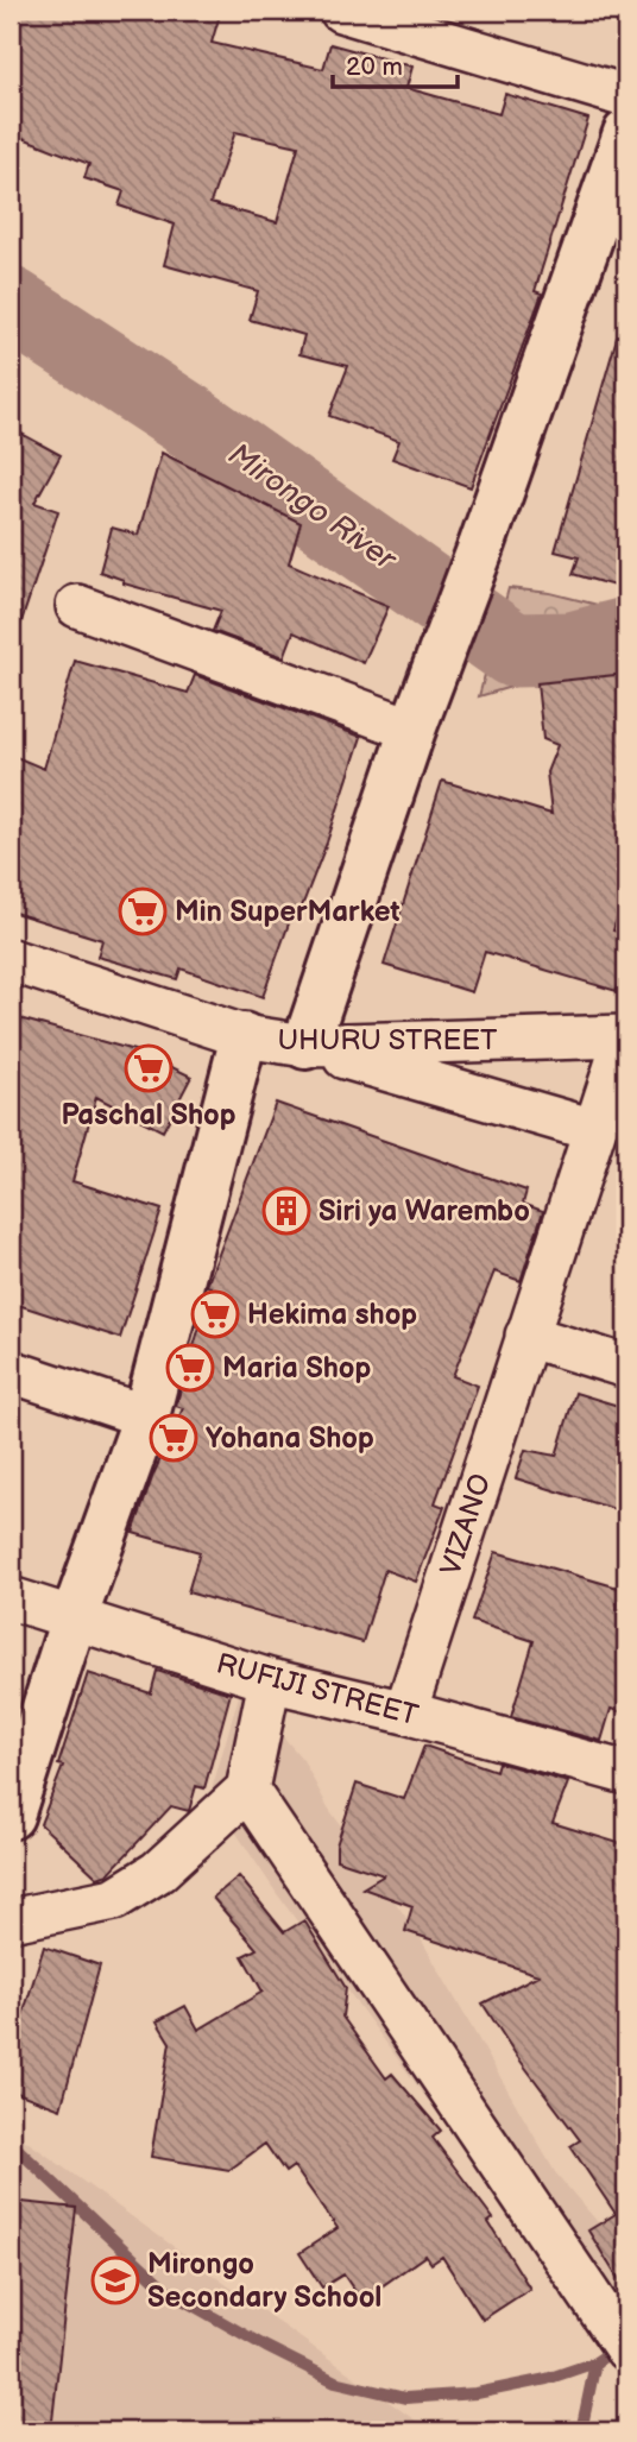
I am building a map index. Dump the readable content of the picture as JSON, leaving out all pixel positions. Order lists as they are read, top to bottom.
{
  "streets": {
    "street": ["UHURU STREET", "VIZANO", "RUFIJI STREET"]
  },
  "crossings": [
    ["UHURU STREET", "VIZANO"],
    ["VIZANO", "RUFIJI STREET"]
  ],
  "water": ["Mirongo River"],
  "places": {
    "supermarket": [
      "Min SuperMarket",
      "Paschal Shop",
      "Hekima shop",
      "Maria Shop",
      "Yohana Shop"
    ],
    "building": ["Siri ya Warembo"],
    "school or university": ["Mirongo Secondary School"]
  },
  "scale_bar": "20 m"
}
